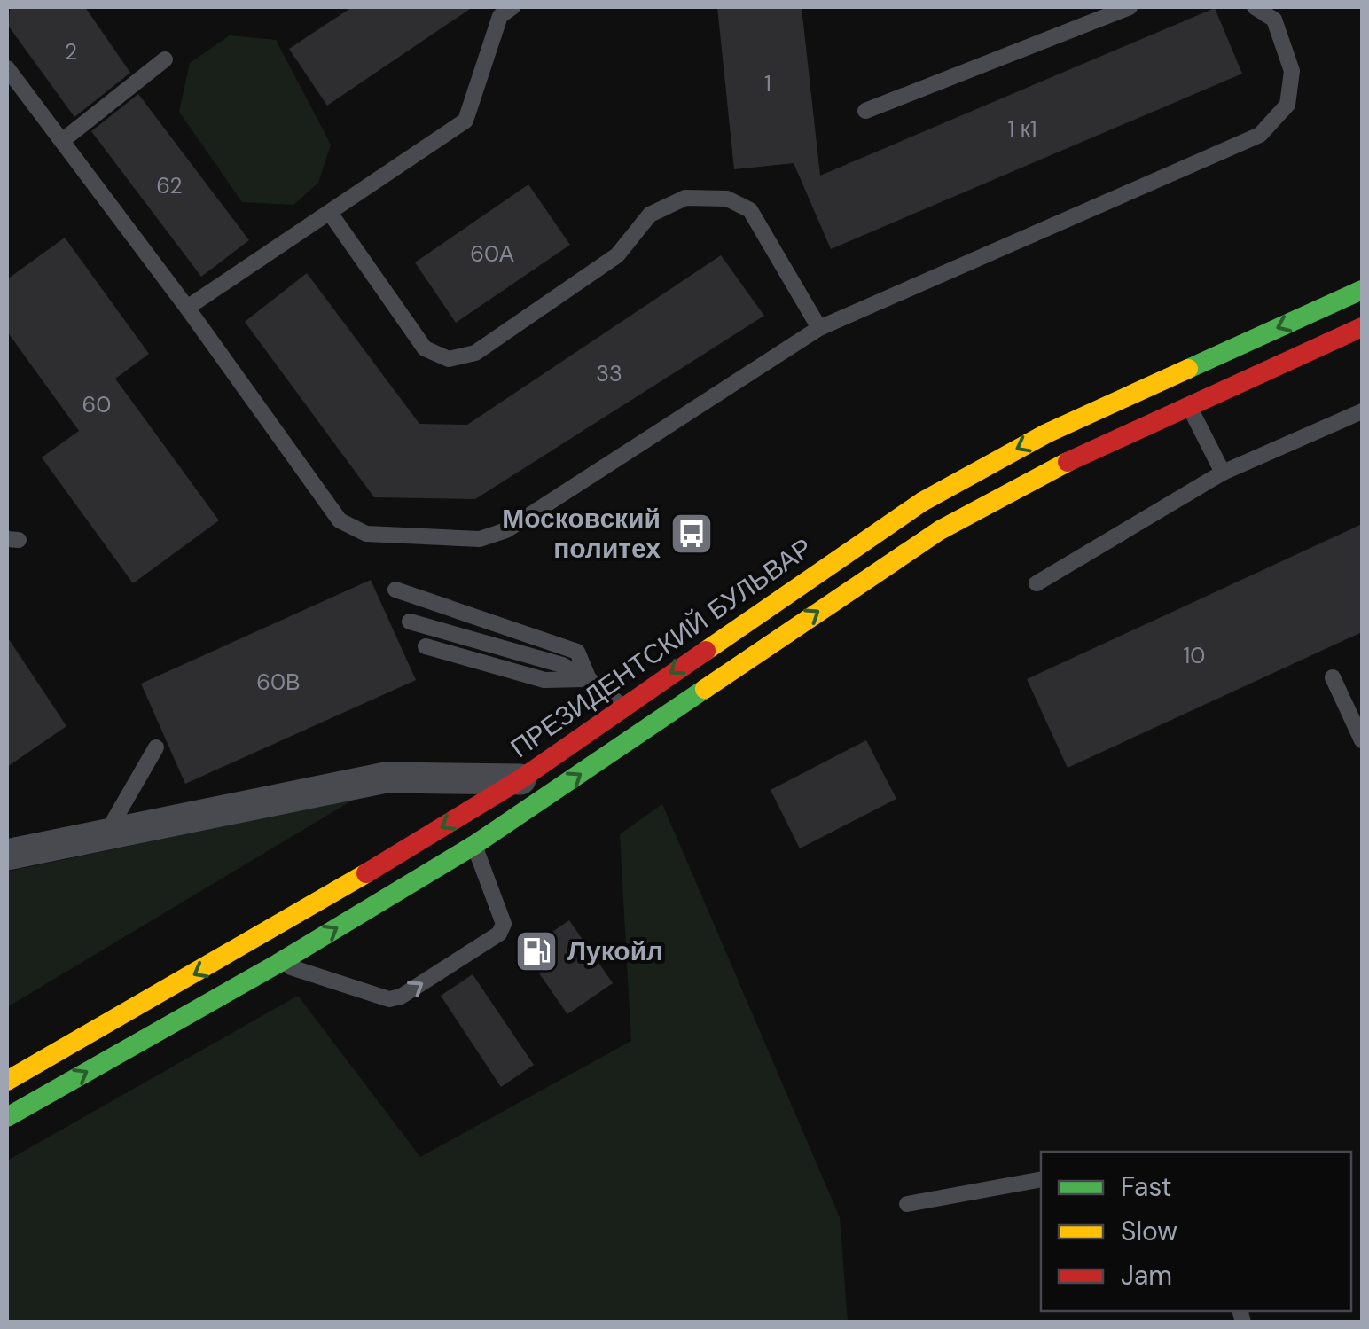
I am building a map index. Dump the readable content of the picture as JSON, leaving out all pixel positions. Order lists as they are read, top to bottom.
{
  "streets": {
    "main road": ["ПРЕЗИДЕНТСКИЙ БУЛЬВАР"]
  },
  "places": {
    "bus stop": ["Московский политех"],
    "fuel station": ["Лукойл"]
  },
  "house_numbers": [
    "2",
    "1",
    "1 к1",
    "62",
    "60А",
    "33",
    "60",
    "10",
    "60В"
  ],
  "legend": ["Fast", "Slow", "Jam"]
}
